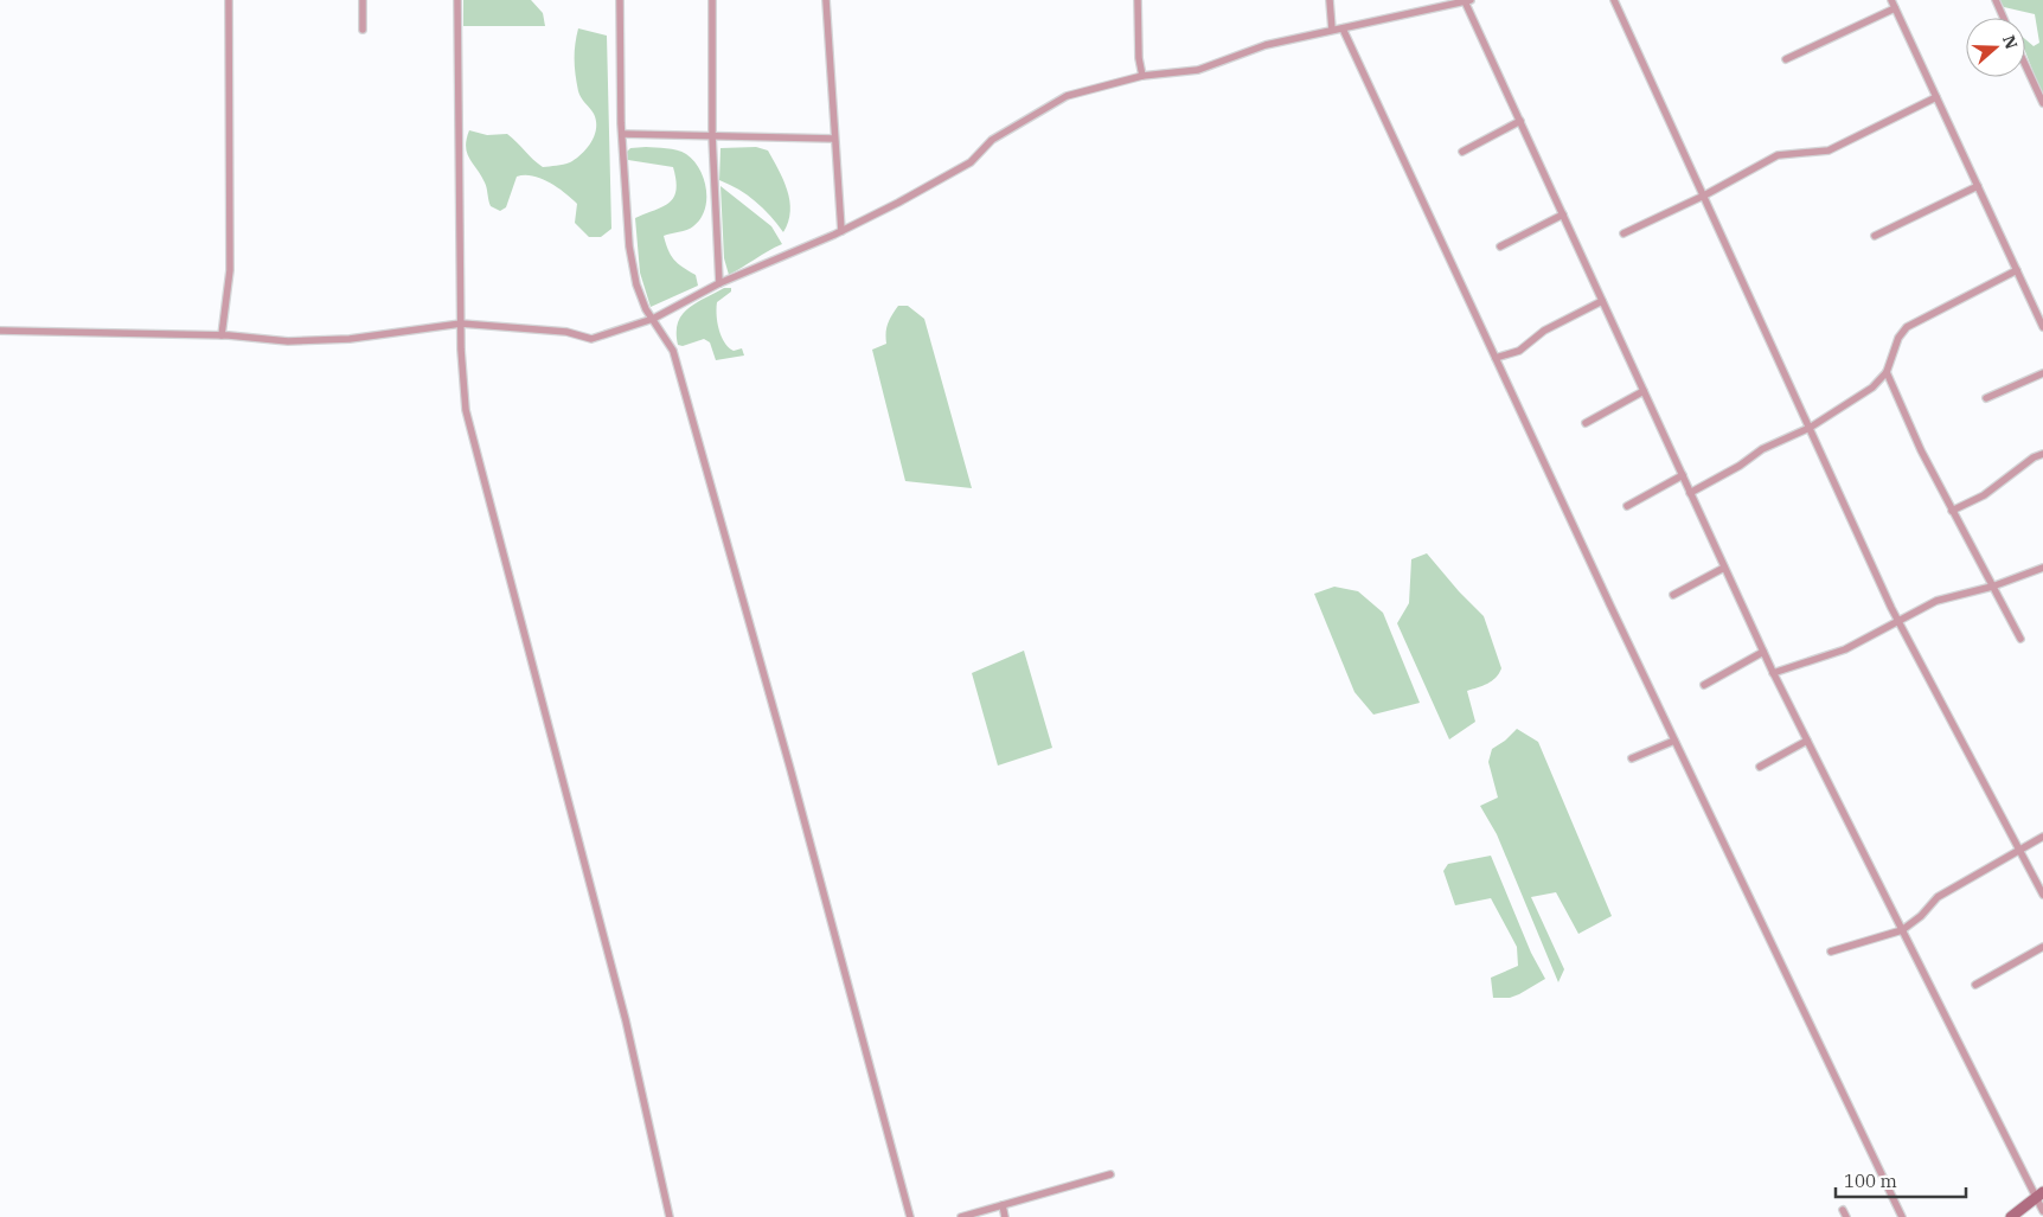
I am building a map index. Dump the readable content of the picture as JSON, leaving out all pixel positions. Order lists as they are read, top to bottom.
{
  "scale_bar": "100 m",
  "north": "right"
}
